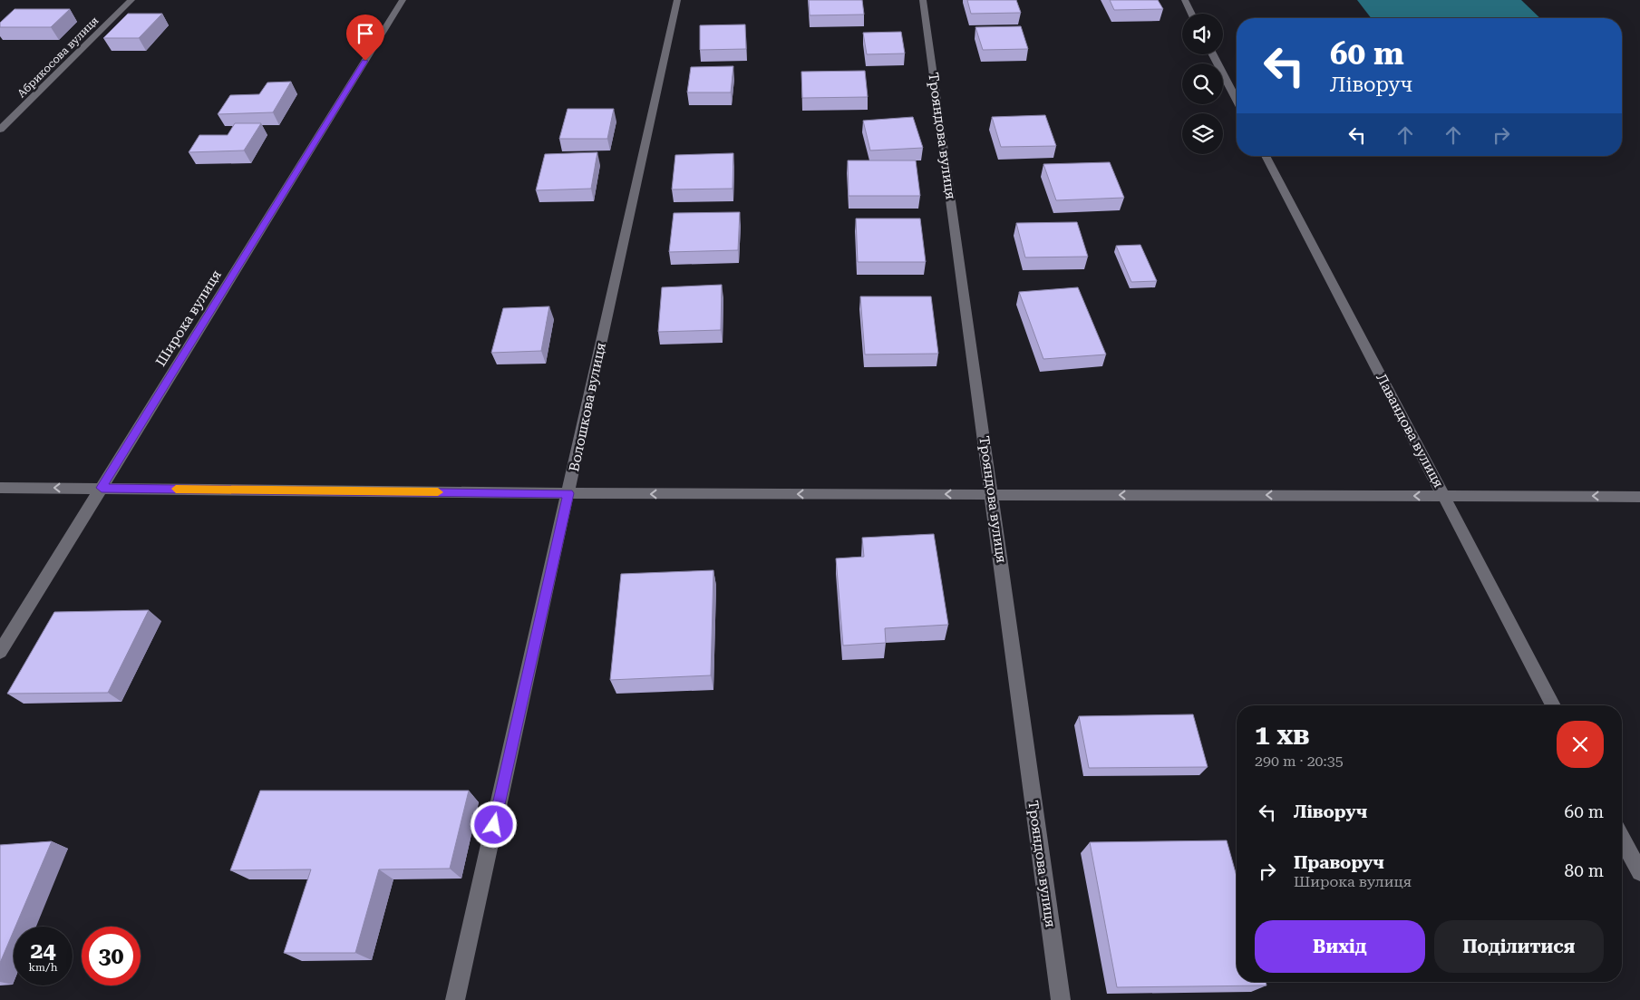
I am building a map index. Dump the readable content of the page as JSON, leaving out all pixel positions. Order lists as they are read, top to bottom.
{
  "streets": {
    "street": [
      "Абрикосова вулиця",
      "Трояндова вулиця",
      "Широка вулиця",
      "Волошкова вулиця",
      "Лавандова вулиця"
    ]
  },
  "page": {
    "turn": ["60 m", "Ліворуч"],
    "heading": ["1 хв", "290 m · 20:35"],
    "list": [
      {
        "name": "Ліворуч",
        "value": "60 m"
      },
      {
        "name": "Праворуч",
        "note": "Широка вулиця",
        "value": "80 m"
      }
    ],
    "buttons": ["Вихід", "Поділитися"],
    "speed": "24 km/h",
    "limit": "30"
  }
}
